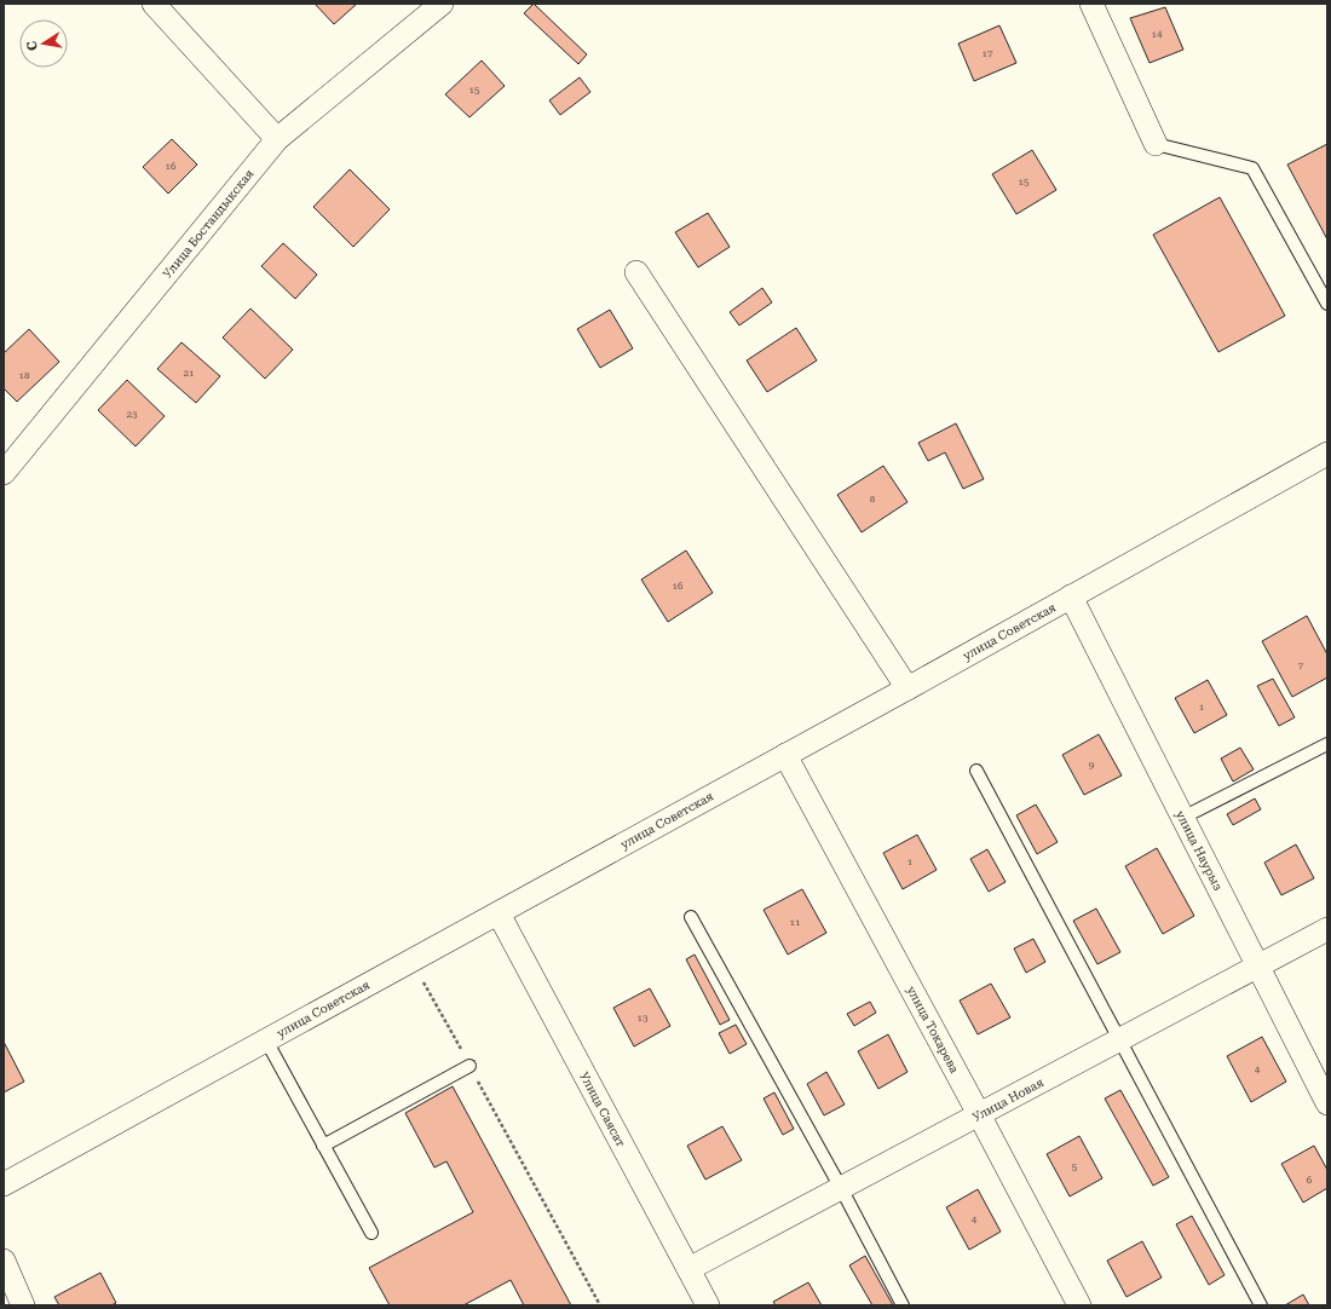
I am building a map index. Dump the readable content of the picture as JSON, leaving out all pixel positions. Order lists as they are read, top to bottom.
{
  "streets": {
    "street": [
      "Улица Бостандыкская",
      "улица Советская",
      "улица Наурыз",
      "улица Токарева",
      "Улица Новая",
      "Улица Саясат"
    ]
  },
  "crossings": [
    ["улица Советская", "улица Наурыз"],
    ["улица Советская", "улица Токарева"],
    ["улица Советская", "Улица Саясат"],
    ["улица Наурыз", "Улица Новая"],
    ["улица Токарева", "Улица Новая"],
    ["Улица Новая", "Улица Саясат"]
  ],
  "house_numbers": [
    "14",
    "17",
    "15",
    "16",
    "15",
    "21",
    "18",
    "23",
    "8",
    "16",
    "7",
    "1",
    "9",
    "1",
    "11",
    "13",
    "4",
    "5",
    "6",
    "4"
  ],
  "north": "left"
}
